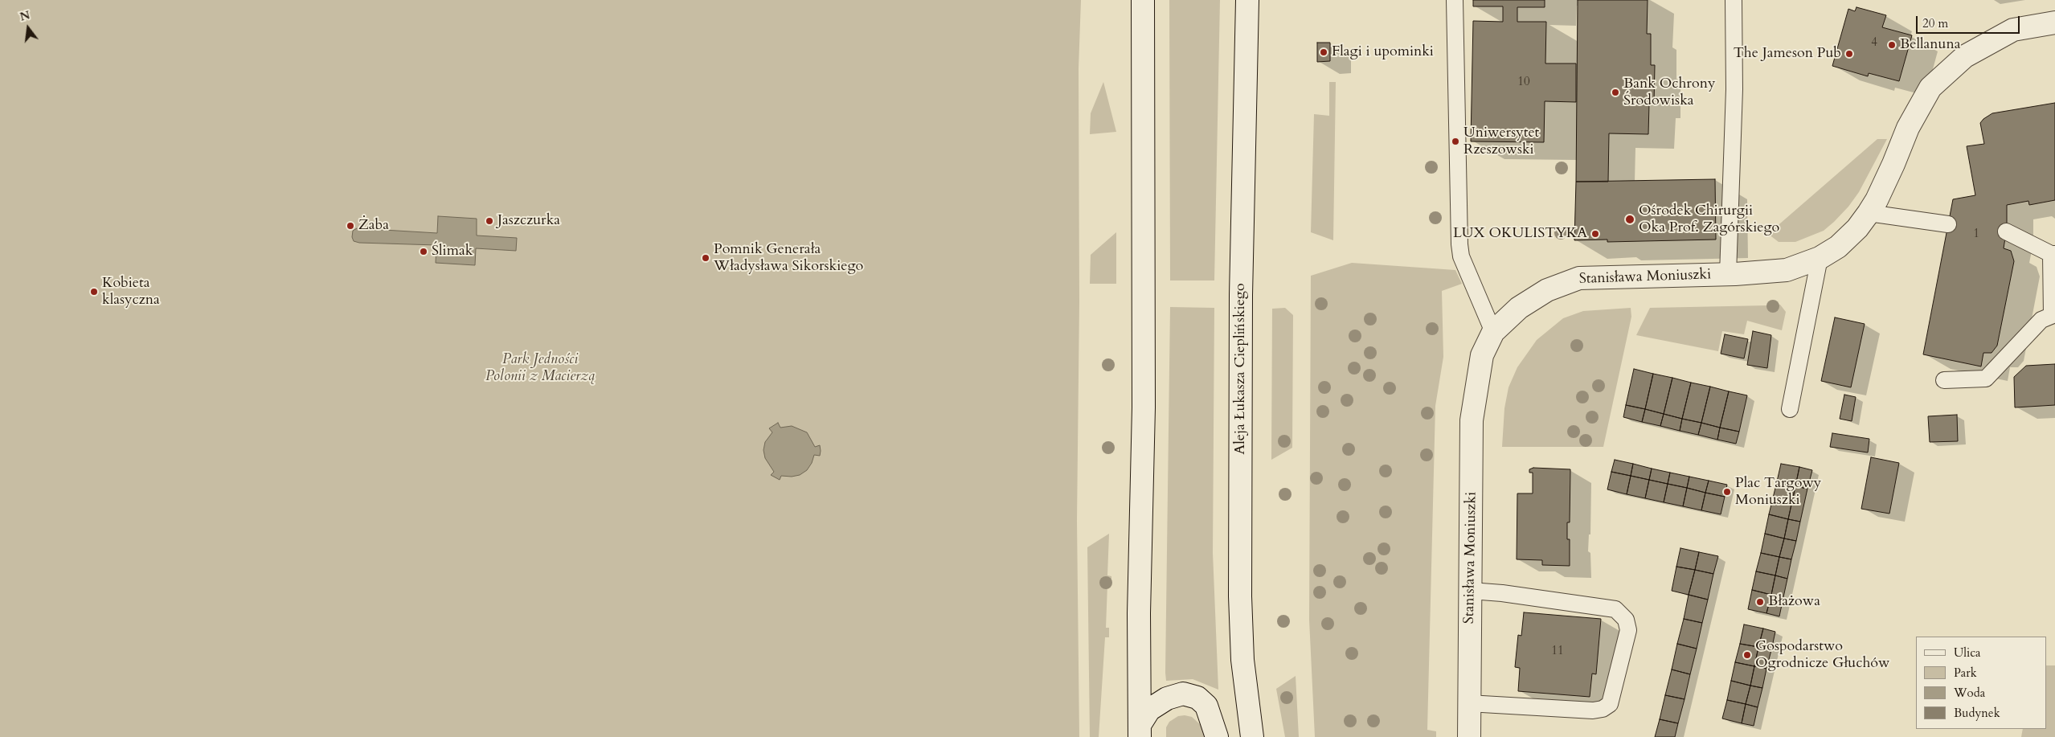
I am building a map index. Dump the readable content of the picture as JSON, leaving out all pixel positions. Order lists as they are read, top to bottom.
{
  "streets": {
    "main road": ["Stanisława Moniuszki", "Aleja Łukasza Cieplińskiego"]
  },
  "parks": ["Park Jedności Polonii z Macierzą"],
  "places": [
    "Bellanuna",
    "Flagi i upominki",
    "The Jameson Pub",
    "Bank Ochrony Środowiska",
    "Uniwersytet Rzeszowski",
    "Ośrodek Chirurgii Oka Prof. Zagórskiego",
    "Jaszczurka",
    "Żaba",
    "LUX OKULISTYKA",
    "Ślimak",
    "Pomnik Generała Władysława Sikorskiego",
    "Kobieta klasyczna",
    "Plac Targowy Moniuszki",
    "Błażowa",
    "Gospodarstwo Ogrodnicze Głuchów"
  ],
  "house_numbers": [
    "4",
    "10",
    "1",
    "11"
  ],
  "legend": [
    "Ulica",
    "Park",
    "Woda",
    "Budynek"
  ],
  "scale_bar": "20 m",
  "north": "top"
}
